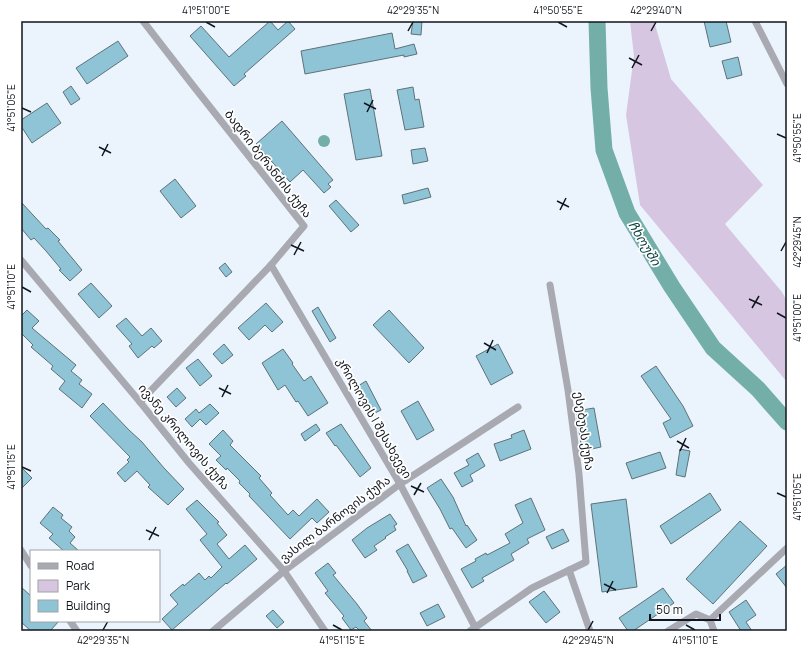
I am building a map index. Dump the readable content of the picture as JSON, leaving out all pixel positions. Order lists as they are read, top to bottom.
{
  "streets": {
    "street": [
      "ბადრი ბერანძის ქუჩა",
      "კრილოვის I შესახვევი",
      "ესებუას ქუჩა",
      "ივანე კრილოვის ქუჩა",
      "ვასილ ბარნოვის ქუჩა"
    ]
  },
  "crossings": [
    ["ბადრი ბერანძის ქუჩა", "კრილოვის I შესახვევი"],
    ["ბადრი ბერანძის ქუჩა", "ივანე კრილოვის ქუჩა"],
    ["კრილოვის I შესახვევი", "ესებუას ქუჩა"],
    ["კრილოვის I შესახვევი", "ვასილ ბარნოვის ქუჩა"],
    ["ივანე კრილოვის ქუჩა", "ვასილ ბარნოვის ქუჩა"]
  ],
  "water": ["ჩხოუში"],
  "legend": ["Road", "Park", "Building"],
  "scale_bar": "50 m",
  "coordinates": [
    "41°51'00\"E",
    "42°29'35\"N",
    "41°50'55\"E",
    "42°29'40\"N",
    "41°51'05\"E",
    "42°29'45\"N",
    "41°51'10\"E",
    "41°51'15\"E"
  ]
}
